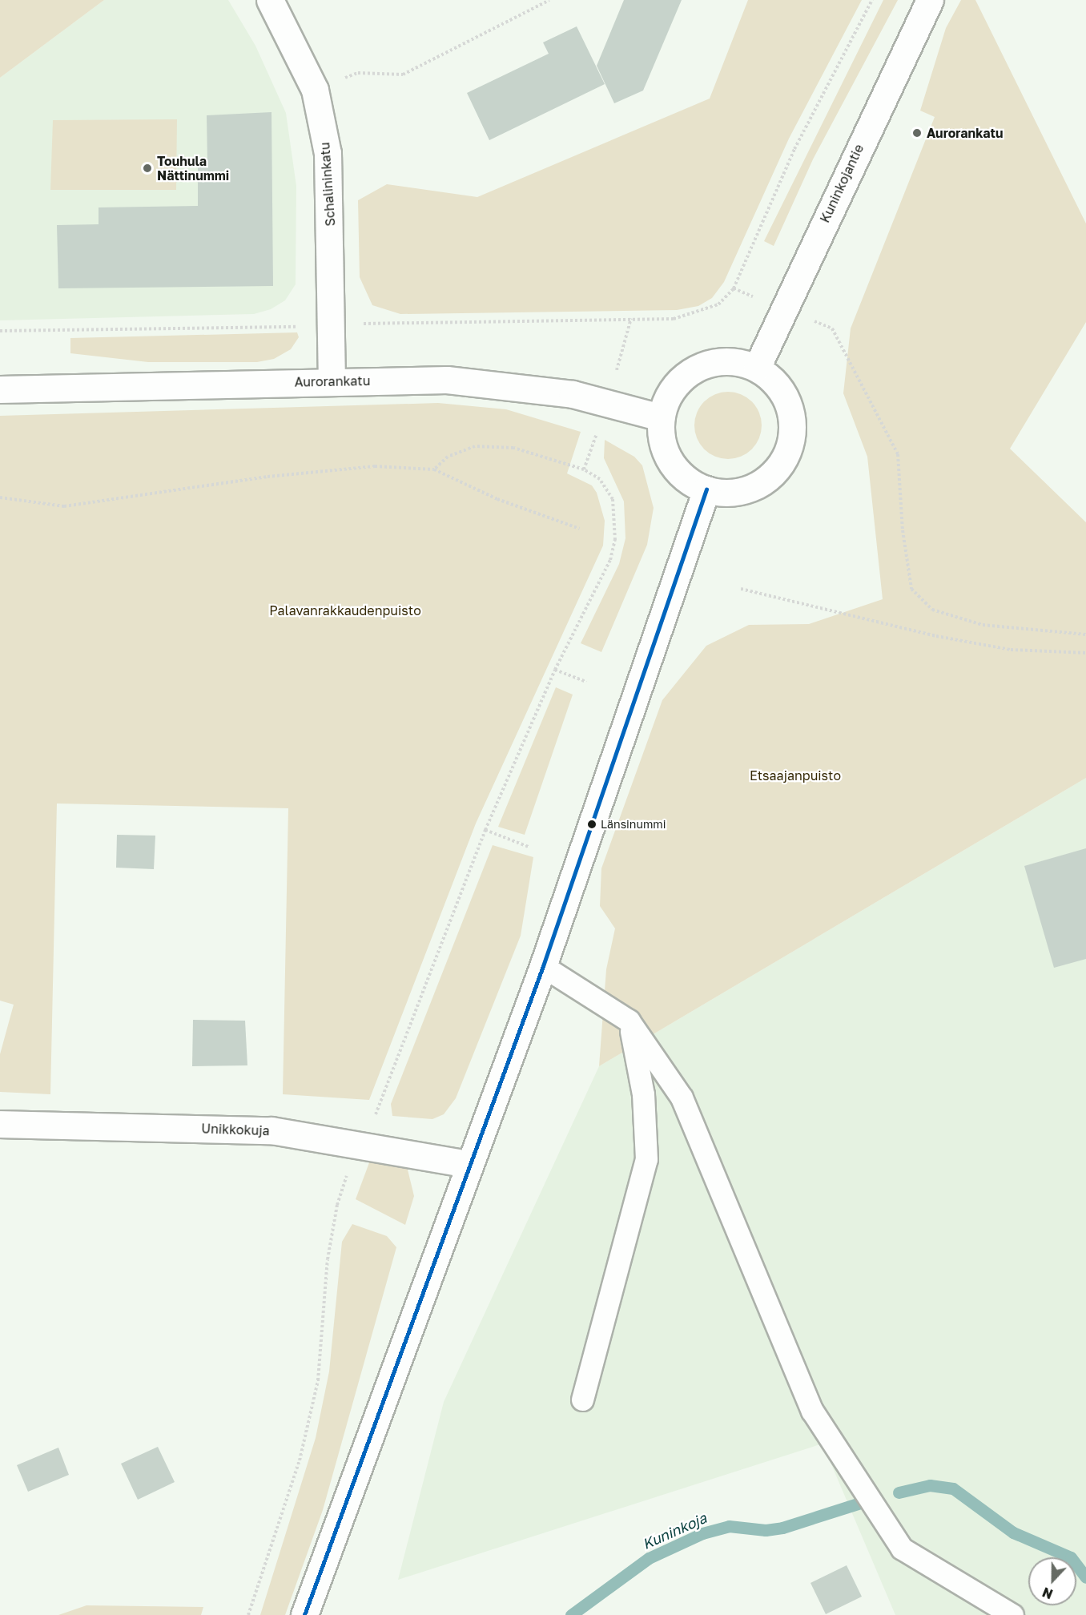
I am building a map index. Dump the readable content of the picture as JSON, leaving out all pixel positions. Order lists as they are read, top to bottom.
{
  "streets": {
    "main road": [
      "Kuninkojantie",
      "Schalininkatu",
      "Aurorankatu",
      "Unikkokuja"
    ]
  },
  "crossings": [
    ["Kuninkojantie", "Aurorankatu"],
    ["Schalininkatu", "Aurorankatu"]
  ],
  "water": ["Kuninkoja"],
  "parks": ["Palavanrakkaudenpuisto", "Etsaajanpuisto"],
  "places": ["Aurorankatu", "Touhula Nättinummi", "Länsinummi"],
  "north": "bottom"
}
